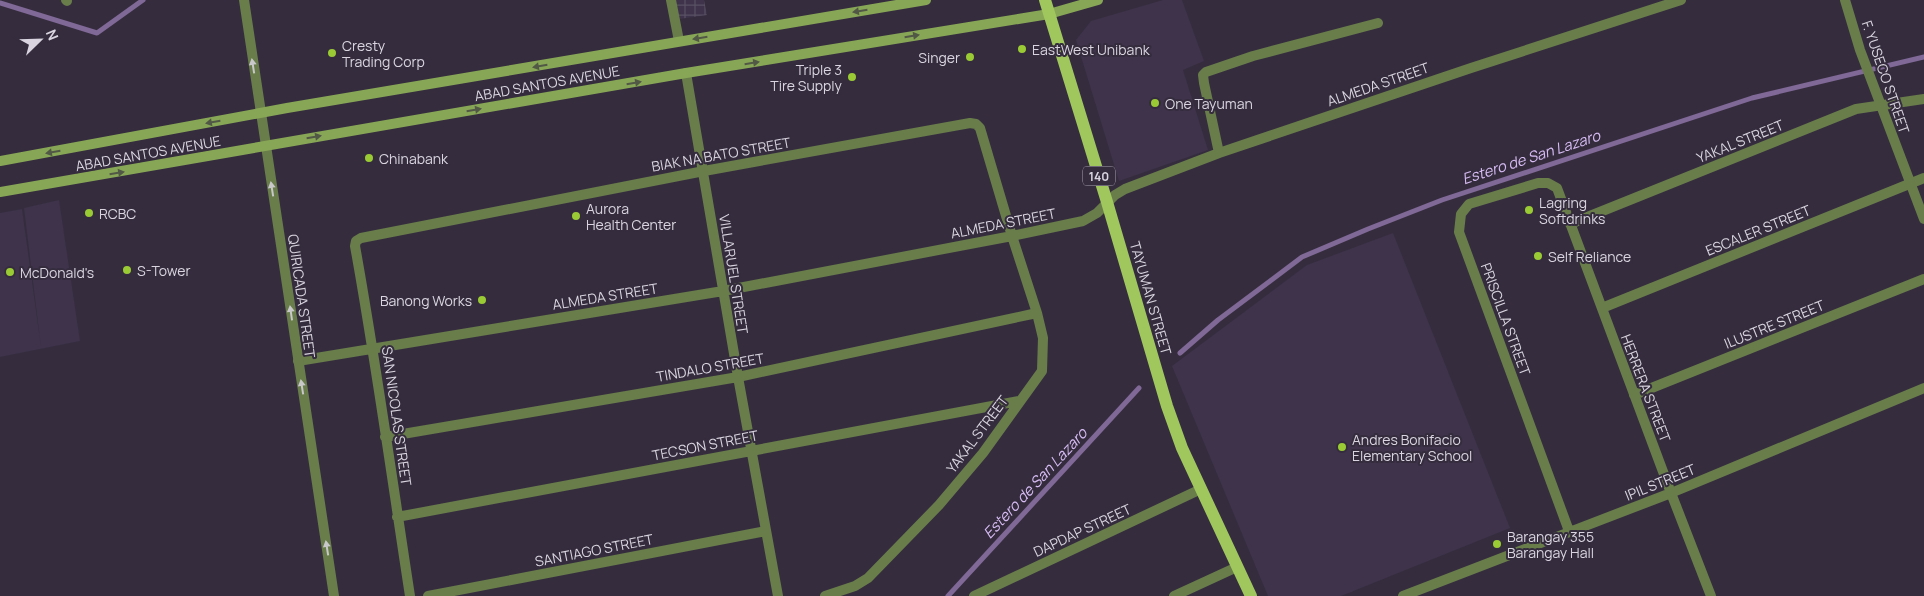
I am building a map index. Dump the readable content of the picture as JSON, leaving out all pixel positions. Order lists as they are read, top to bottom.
{
  "streets": {
    "main road": ["ABAD SANTOS AVENUE", "140", "TAYUMAN STREET"],
    "street": [
      "F. YUSECO STREET",
      "ALMEDA STREET",
      "YAKAL STREET",
      "BIAK NA BATO STREET",
      "ESCALER STREET",
      "VILLARUEL STREET",
      "QUIRICADA STREET",
      "PRISCILLA STREET",
      "ILUSTRE STREET",
      "TINDALO STREET",
      "HERRERA STREET",
      "SAN NICOLAS STREET",
      "TECSON STREET",
      "IPIL STREET",
      "DAPDAP STREET",
      "SANTIAGO STREET"
    ]
  },
  "crossings": [
    ["F. YUSECO STREET", "YAKAL STREET"],
    ["F. YUSECO STREET", "ESCALER STREET"],
    ["ABAD SANTOS AVENUE", "VILLARUEL STREET"],
    ["ABAD SANTOS AVENUE", "QUIRICADA STREET"],
    ["ABAD SANTOS AVENUE", "TAYUMAN STREET"],
    ["ALMEDA STREET", "YAKAL STREET"],
    ["ALMEDA STREET", "BIAK NA BATO STREET"],
    ["ALMEDA STREET", "VILLARUEL STREET"],
    ["ALMEDA STREET", "QUIRICADA STREET"],
    ["ALMEDA STREET", "TAYUMAN STREET"],
    ["ALMEDA STREET", "SAN NICOLAS STREET"],
    ["YAKAL STREET", "BIAK NA BATO STREET"],
    ["YAKAL STREET", "TINDALO STREET"],
    ["YAKAL STREET", "HERRERA STREET"],
    ["YAKAL STREET", "TECSON STREET"],
    ["BIAK NA BATO STREET", "VILLARUEL STREET"],
    ["BIAK NA BATO STREET", "SAN NICOLAS STREET"],
    ["ESCALER STREET", "HERRERA STREET"],
    ["VILLARUEL STREET", "TINDALO STREET"],
    ["VILLARUEL STREET", "TECSON STREET"],
    ["VILLARUEL STREET", "SANTIAGO STREET"],
    ["TAYUMAN STREET", "DAPDAP STREET"],
    ["PRISCILLA STREET", "HERRERA STREET"],
    ["PRISCILLA STREET", "IPIL STREET"],
    ["ILUSTRE STREET", "HERRERA STREET"],
    ["TINDALO STREET", "SAN NICOLAS STREET"],
    ["HERRERA STREET", "IPIL STREET"],
    ["SAN NICOLAS STREET", "TECSON STREET"]
  ],
  "one_way": ["QUIRICADA STREET"],
  "water": ["Estero de San Lazaro"],
  "places": [
    "EastWest Unibank",
    "Cresty Trading Corp",
    "Singer",
    "Triple 3 Tire Supply",
    "One Tayuman",
    "Chinabank",
    "Lagring Softdrinks",
    "RCBC",
    "Aurora Health Center",
    "Self Reliance",
    "S-Tower",
    "McDonald's",
    "Banong Works",
    "Andres Bonifacio Elementary School",
    "Barangay 355 Barangay Hall"
  ],
  "north": "top right"
}
